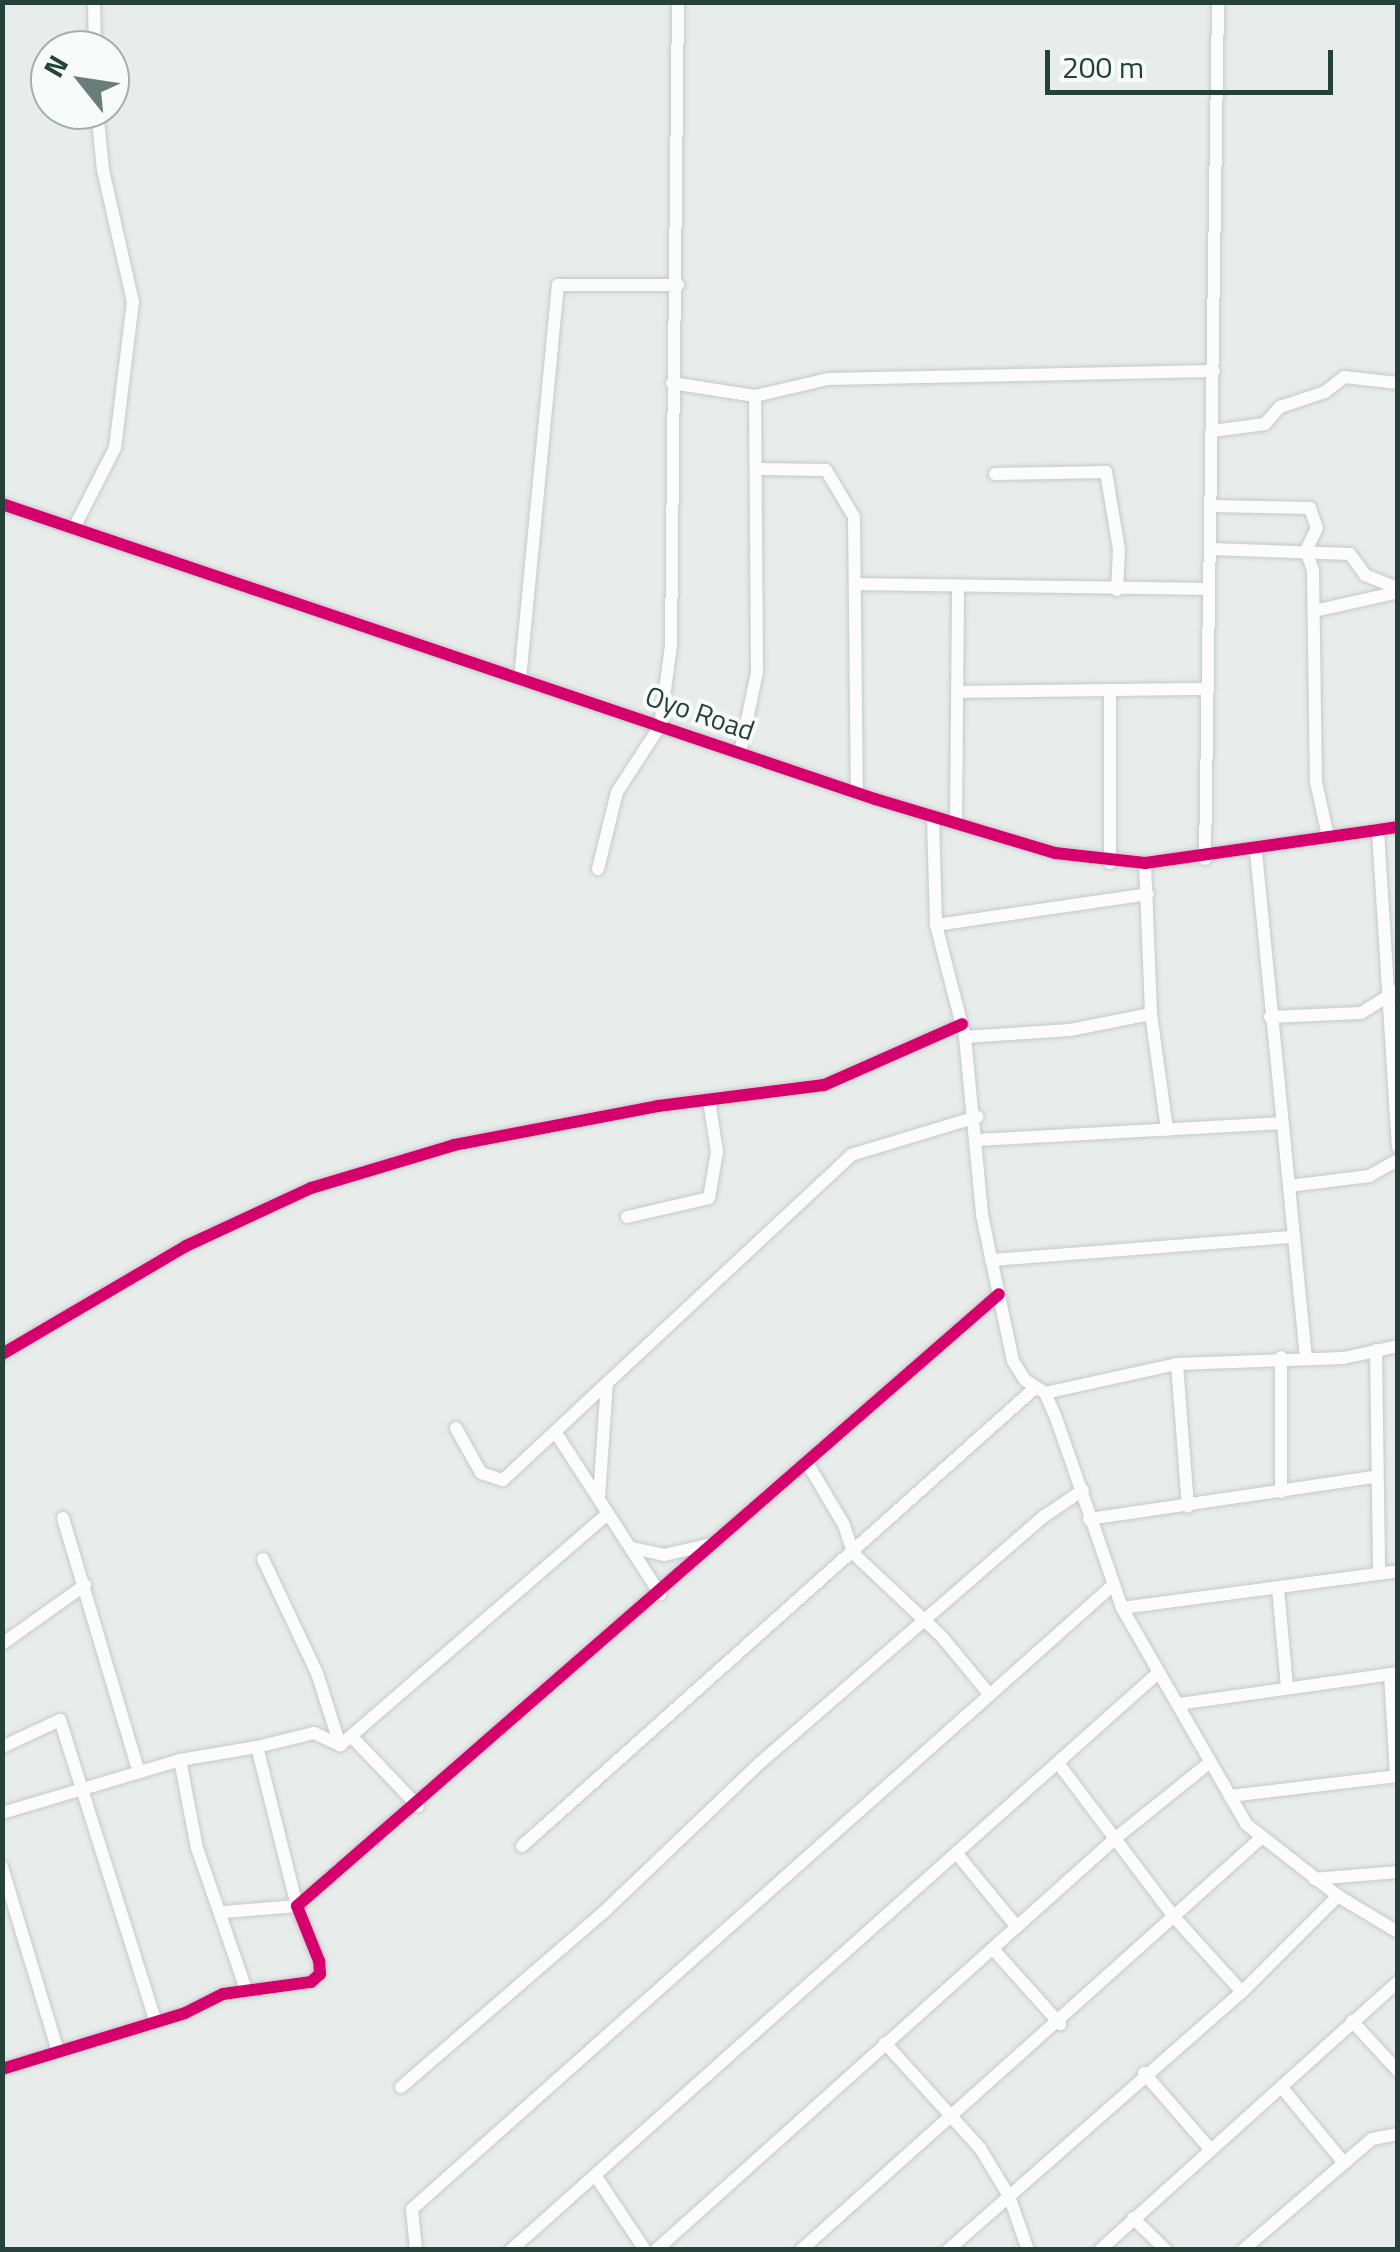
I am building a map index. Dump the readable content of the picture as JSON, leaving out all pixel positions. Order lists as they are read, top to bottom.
{
  "streets": {
    "street": ["Oyo Road"]
  },
  "scale_bar": "200 m",
  "north": "top left"
}
